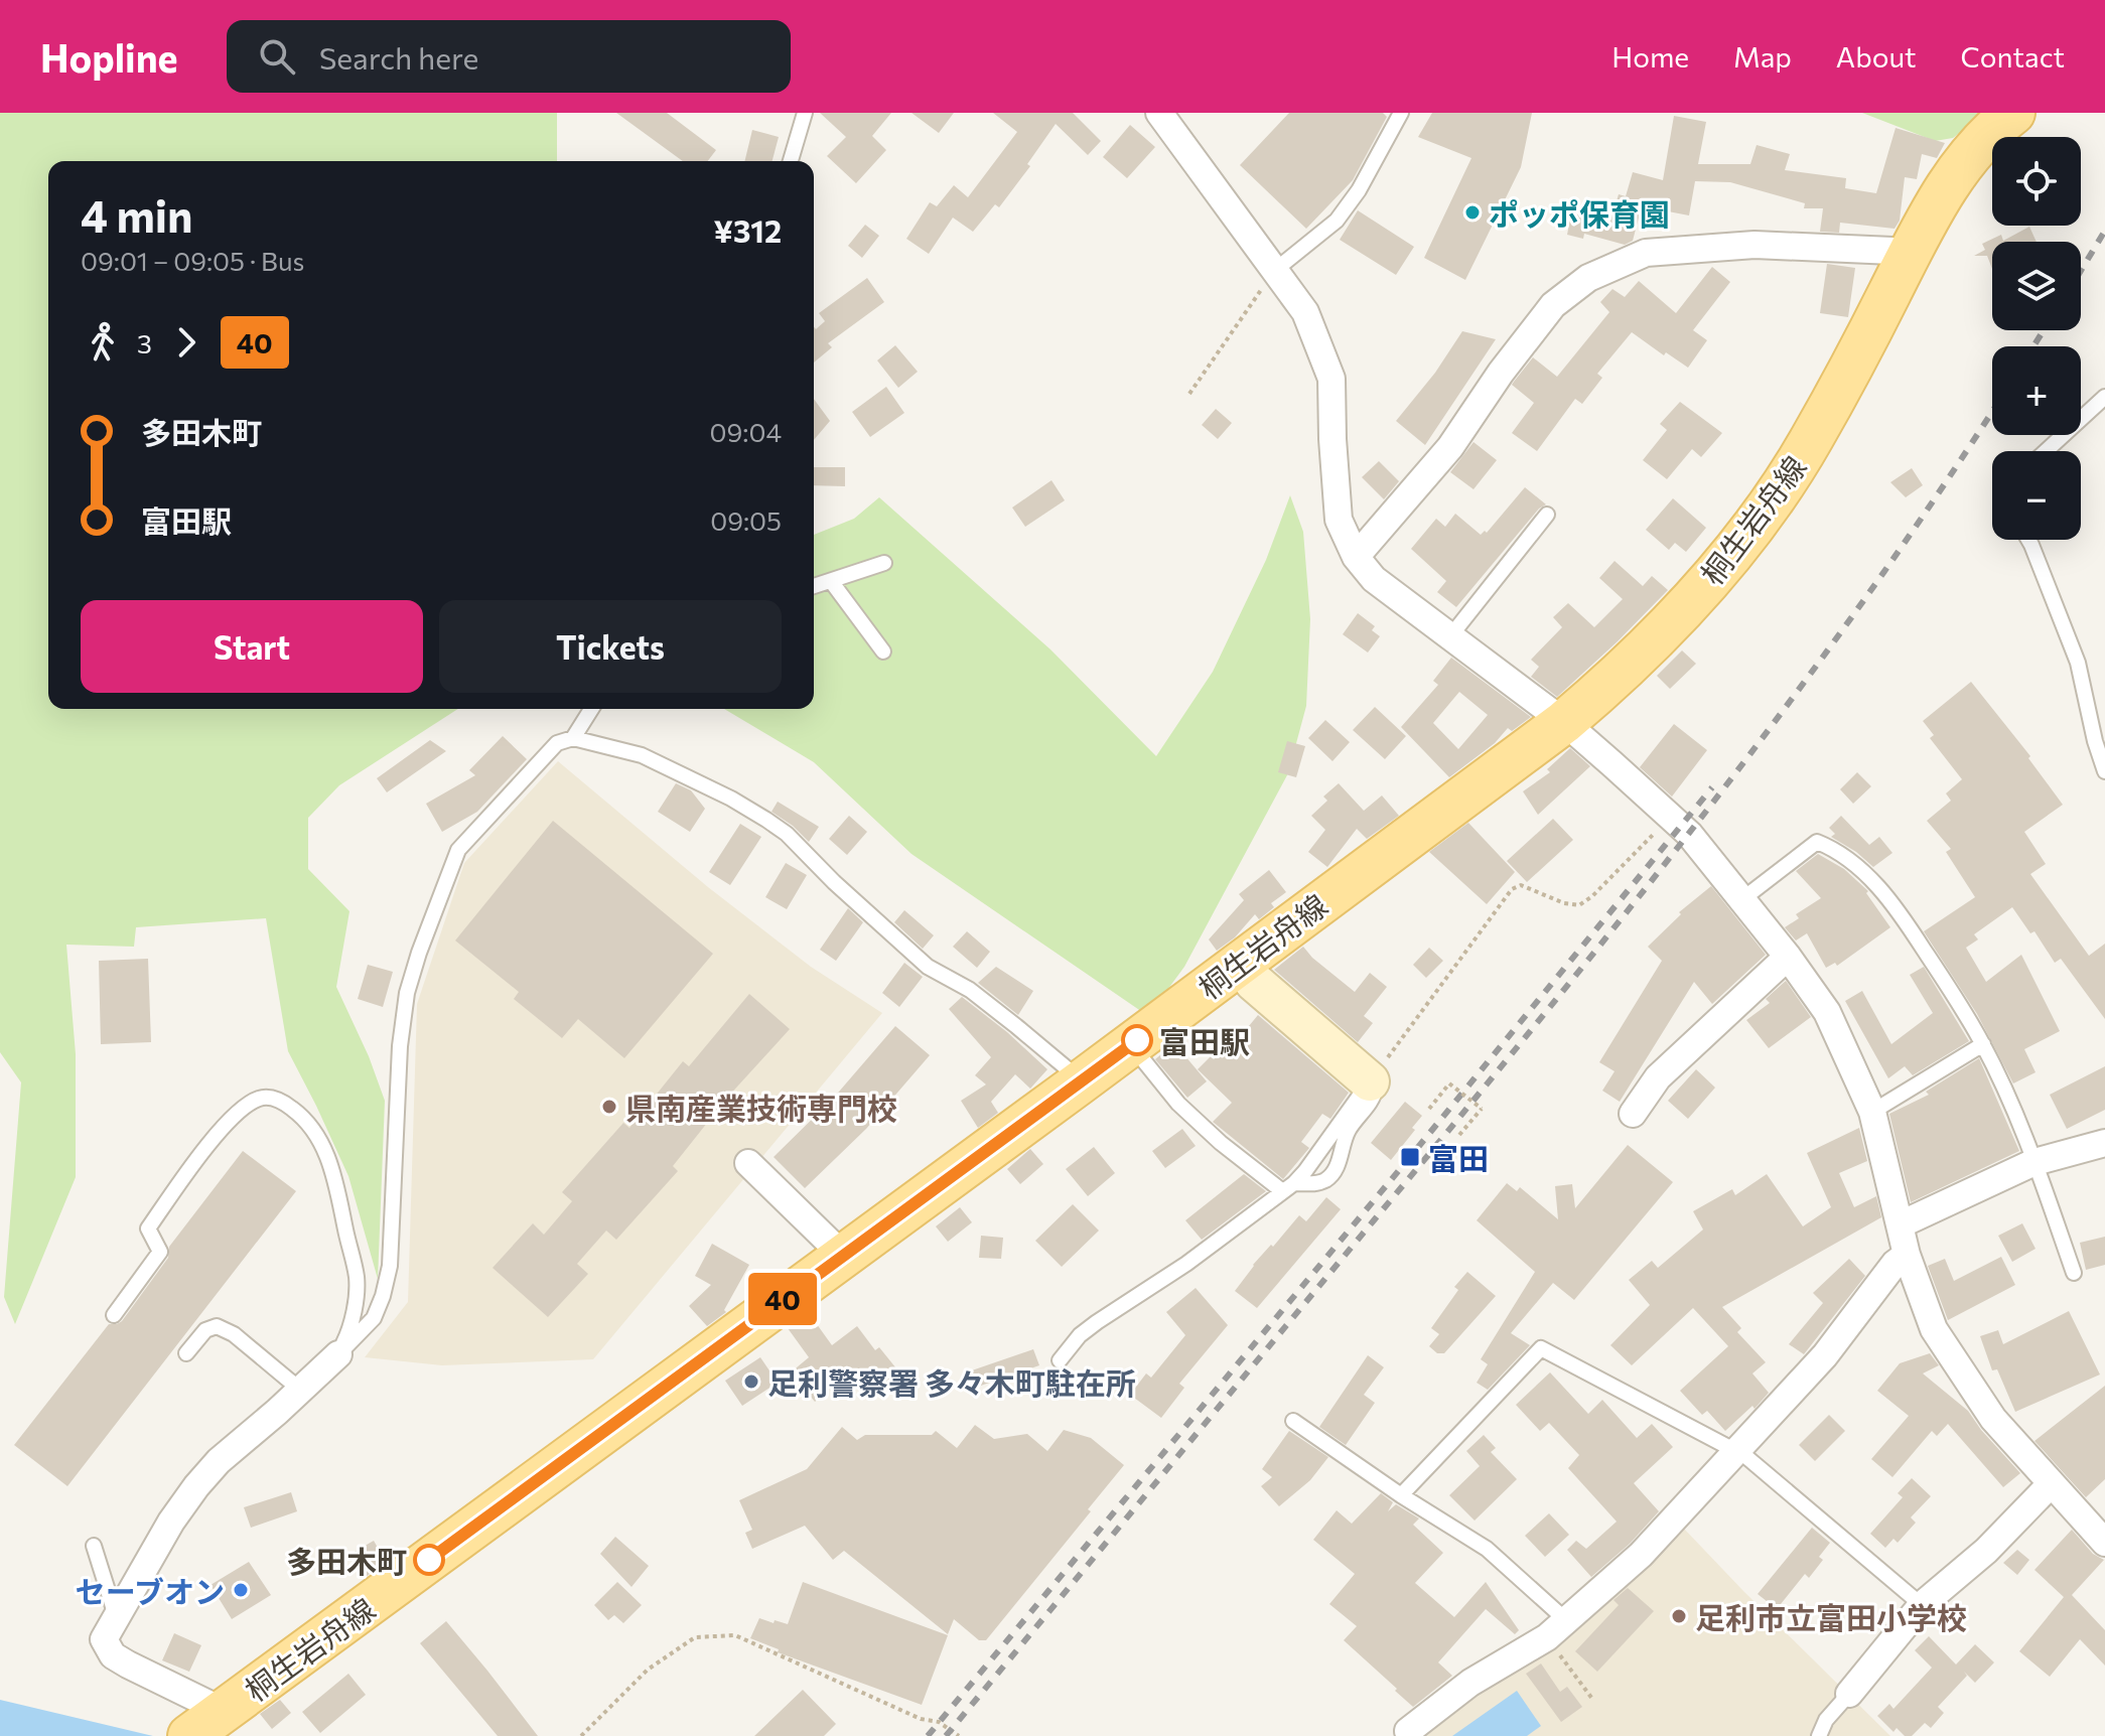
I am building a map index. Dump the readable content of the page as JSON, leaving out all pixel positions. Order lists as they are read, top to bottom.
{
  "streets": {
    "main road": ["桐生岩舟線"]
  },
  "places": {
    "other": [
      "ポッポ保育園",
      "富田駅",
      "県南産業技術専門校",
      "足利警察署 多々木町駐在所",
      "多田木町",
      "セーブオン",
      "足利市立富田小学校"
    ],
    "transit": ["富田"]
  },
  "lines": ["bus line 40"],
  "page": {
    "header": "Hopline",
    "search": "Search here",
    "nav": [
      "Home",
      "Map",
      "About",
      "Contact"
    ],
    "on_map": "40",
    "map_buttons": ["+", "−"],
    "heading": ["4 min", "09:01 – 09:05 · Bus", "¥312"],
    "legs": ["3", "40"],
    "list": [
      {
        "name": "多田木町",
        "value": "09:04"
      },
      {
        "name": "富田駅",
        "value": "09:05"
      }
    ],
    "buttons": ["Start", "Tickets"]
  }
}
